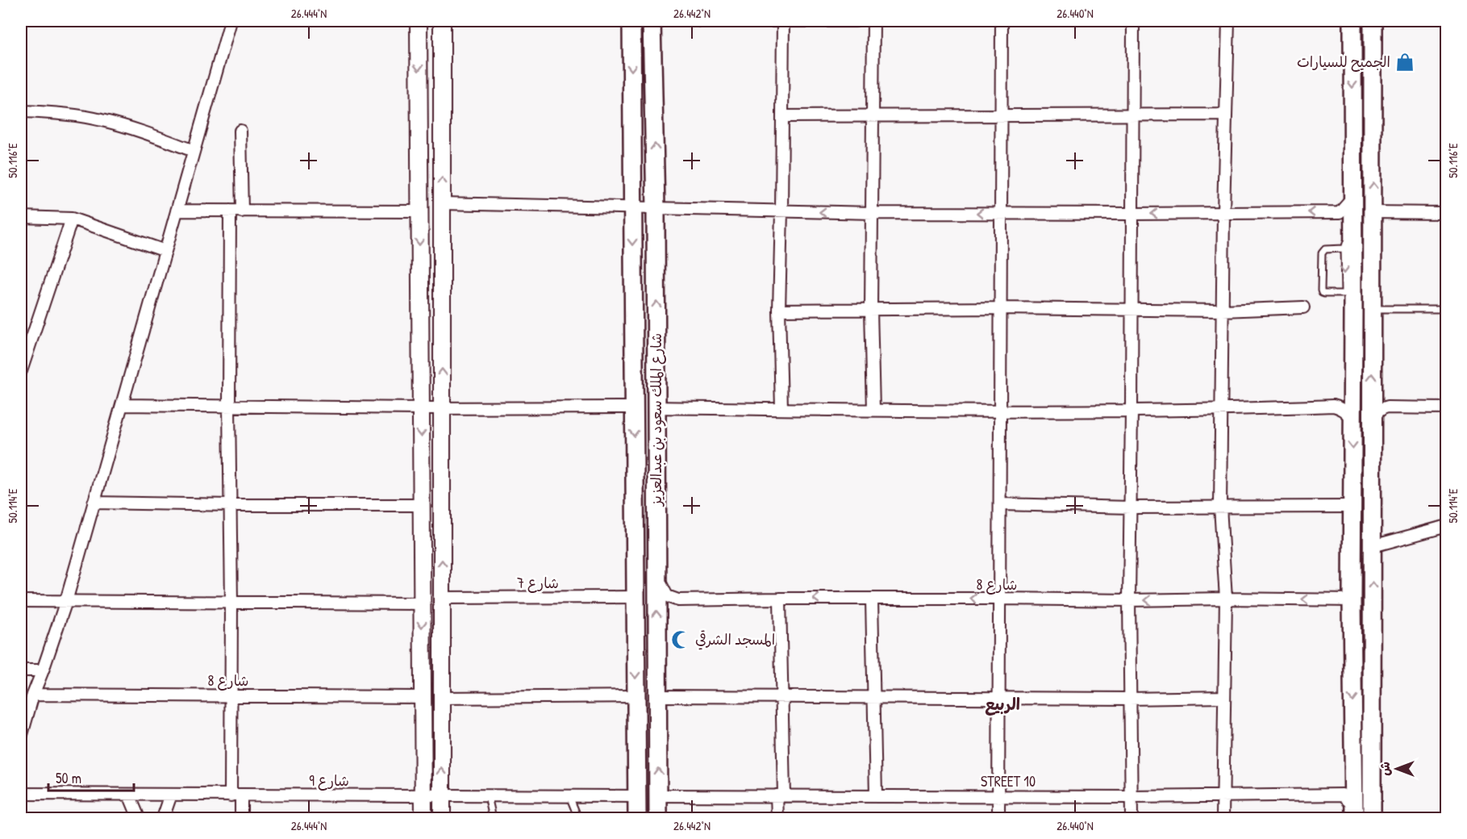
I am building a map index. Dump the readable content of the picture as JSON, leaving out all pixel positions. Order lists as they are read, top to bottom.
{
  "streets": {
    "main road": ["شارع الملك سعود بن عبدالعزيز"],
    "street": [
      "شارع 7",
      "شارع 8",
      "شارع 9",
      "STREET 10"
    ]
  },
  "crossings": [
    ["شارع الملك سعود بن عبدالعزيز", "شارع 7"],
    ["شارع الملك سعود بن عبدالعزيز", "شارع 8"],
    ["شارع الملك سعود بن عبدالعزيز", "شارع 9"],
    ["شارع الملك سعود بن عبدالعزيز", "STREET 10"]
  ],
  "districts": ["الربيع"],
  "places": {
    "shop": ["الجميح للسيارات"],
    "mosque": ["المسجد الشرقي"]
  },
  "scale_bar": "50 m",
  "north": "left",
  "coordinates": [
    "26.444°N",
    "26.442°N",
    "26.440°N",
    "50.116°E",
    "50.114°E"
  ]
}
